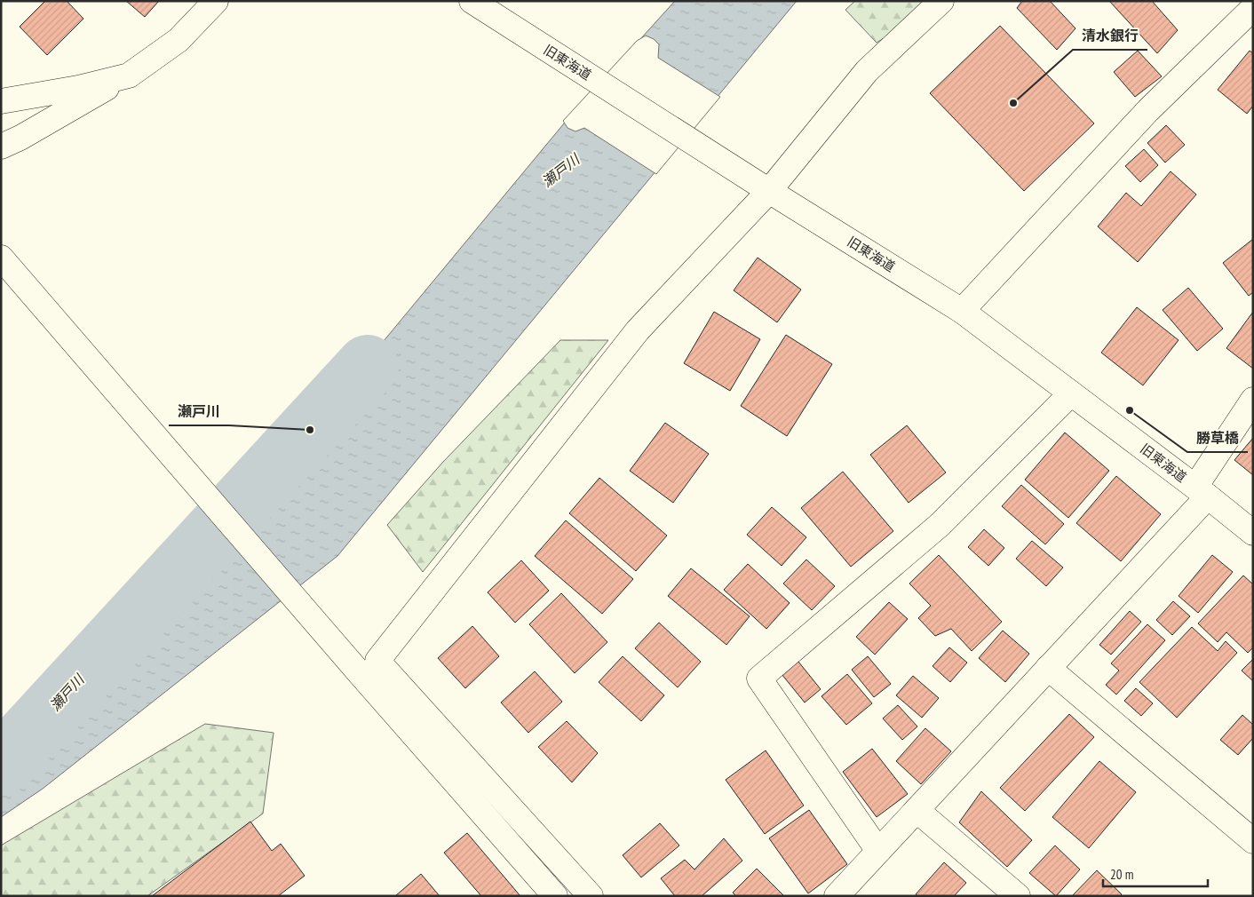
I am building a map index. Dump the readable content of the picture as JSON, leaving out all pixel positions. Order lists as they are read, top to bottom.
{
  "streets": {
    "street": ["旧東海道"]
  },
  "water": ["瀬戸川"],
  "places": ["清水銀行", "勝草橋", "瀬戸川"],
  "scale_bar": "20 m"
}
